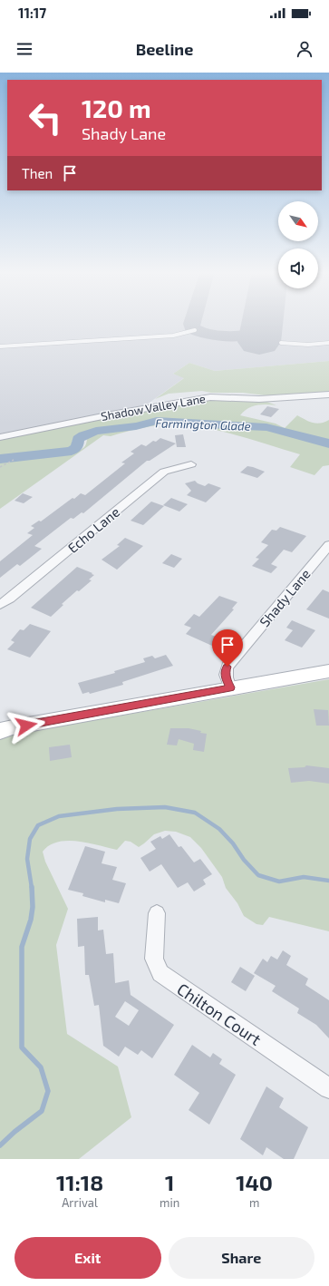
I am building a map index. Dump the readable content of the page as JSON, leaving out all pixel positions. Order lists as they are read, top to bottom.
{
  "streets": {
    "street": [
      "Shadow Valley Lane",
      "Echo Lane",
      "Shady Lane",
      "Chilton Court"
    ]
  },
  "water": ["Farmington Glade"],
  "north": "bottom right",
  "page": {
    "status": "11:17",
    "header": "Beeline",
    "turn": ["120 m", "Shady Lane"],
    "then": "Then",
    "eta": [
      "11:18",
      "Arrival",
      "1",
      "min",
      "140",
      "m"
    ],
    "buttons": ["Exit", "Share"]
  }
}
